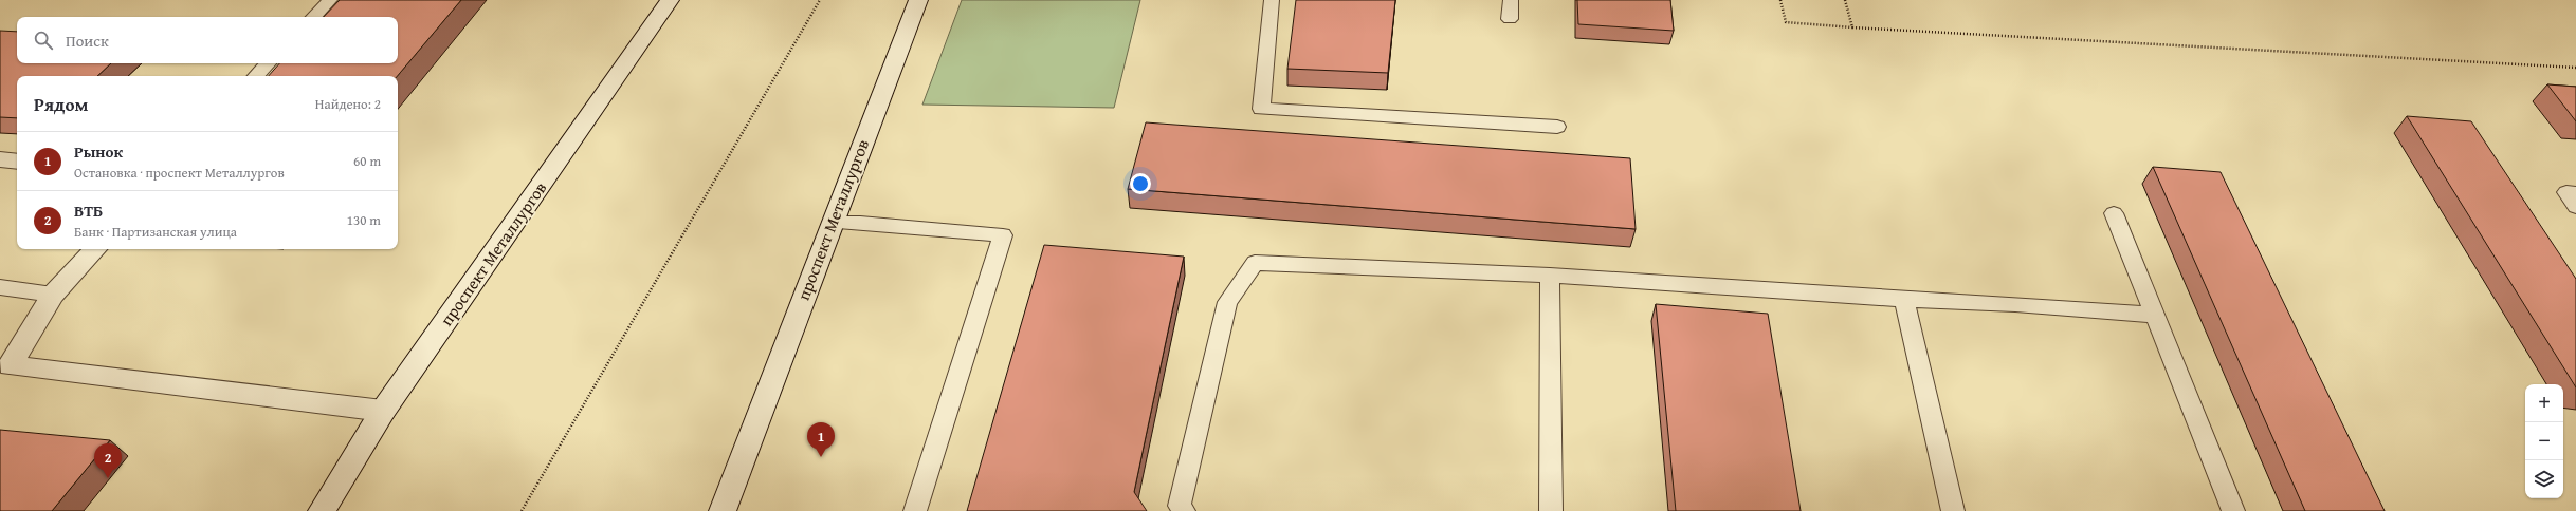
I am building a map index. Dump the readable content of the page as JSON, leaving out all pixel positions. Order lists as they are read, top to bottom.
{
  "streets": {
    "street": ["проспект Металлургов"]
  },
  "page": {
    "search": "Поиск",
    "heading": ["Рядом", "Найдено: 2"],
    "list": [
      {
        "mark": "1",
        "name": "Рынок",
        "note": "Остановка · проспект Металлургов",
        "value": "60 m"
      },
      {
        "mark": "2",
        "name": "ВТБ",
        "note": "Банк · Партизанская улица",
        "value": "130 m"
      }
    ],
    "map_buttons": ["+", "−"],
    "pins": ["1", "2"]
  }
}
